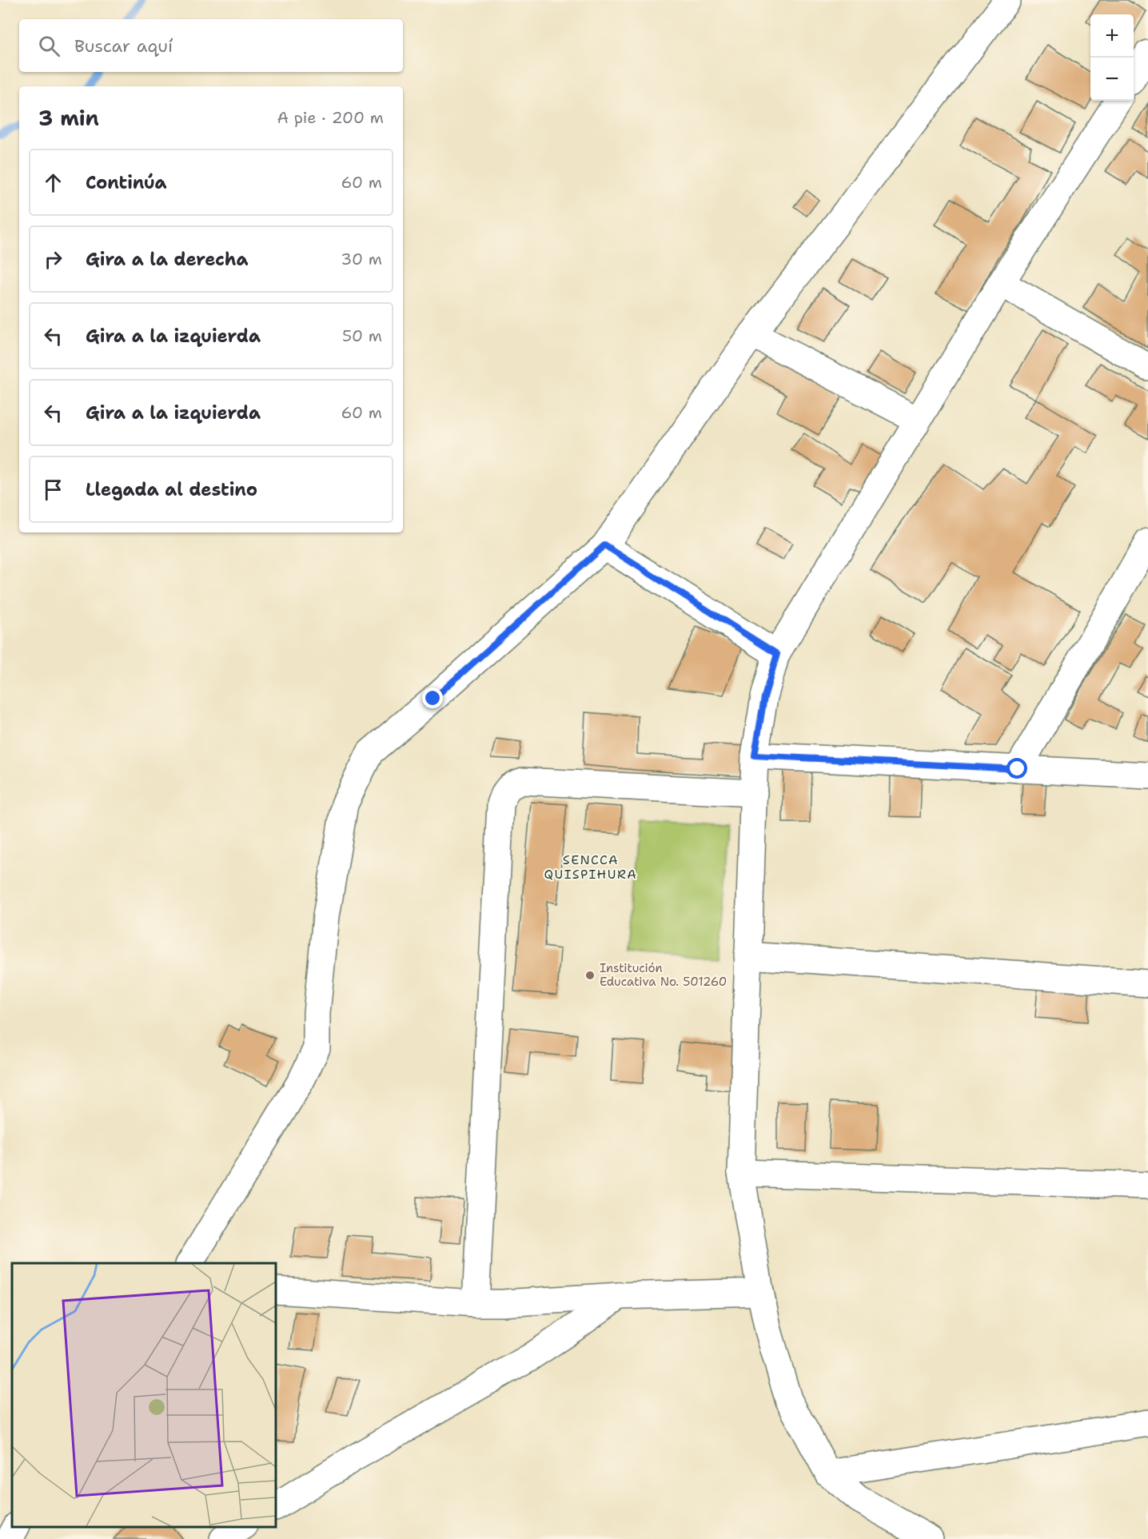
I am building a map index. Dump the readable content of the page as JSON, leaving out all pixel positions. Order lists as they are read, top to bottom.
{
  "districts": ["SENCCA QUISPIHURA"],
  "places": ["Institución Educativa No. 501260"],
  "page": {
    "map_buttons": ["+", "−"],
    "search": "Buscar aquí",
    "heading": ["3 min", "A pie · 200 m"],
    "list": [
      ["Continúa", "60 m"],
      ["Gira a la derecha", "30 m"],
      ["Gira a la izquierda", "50 m"],
      ["Gira a la izquierda", "60 m"],
      "Llegada al destino"
    ]
  }
}
